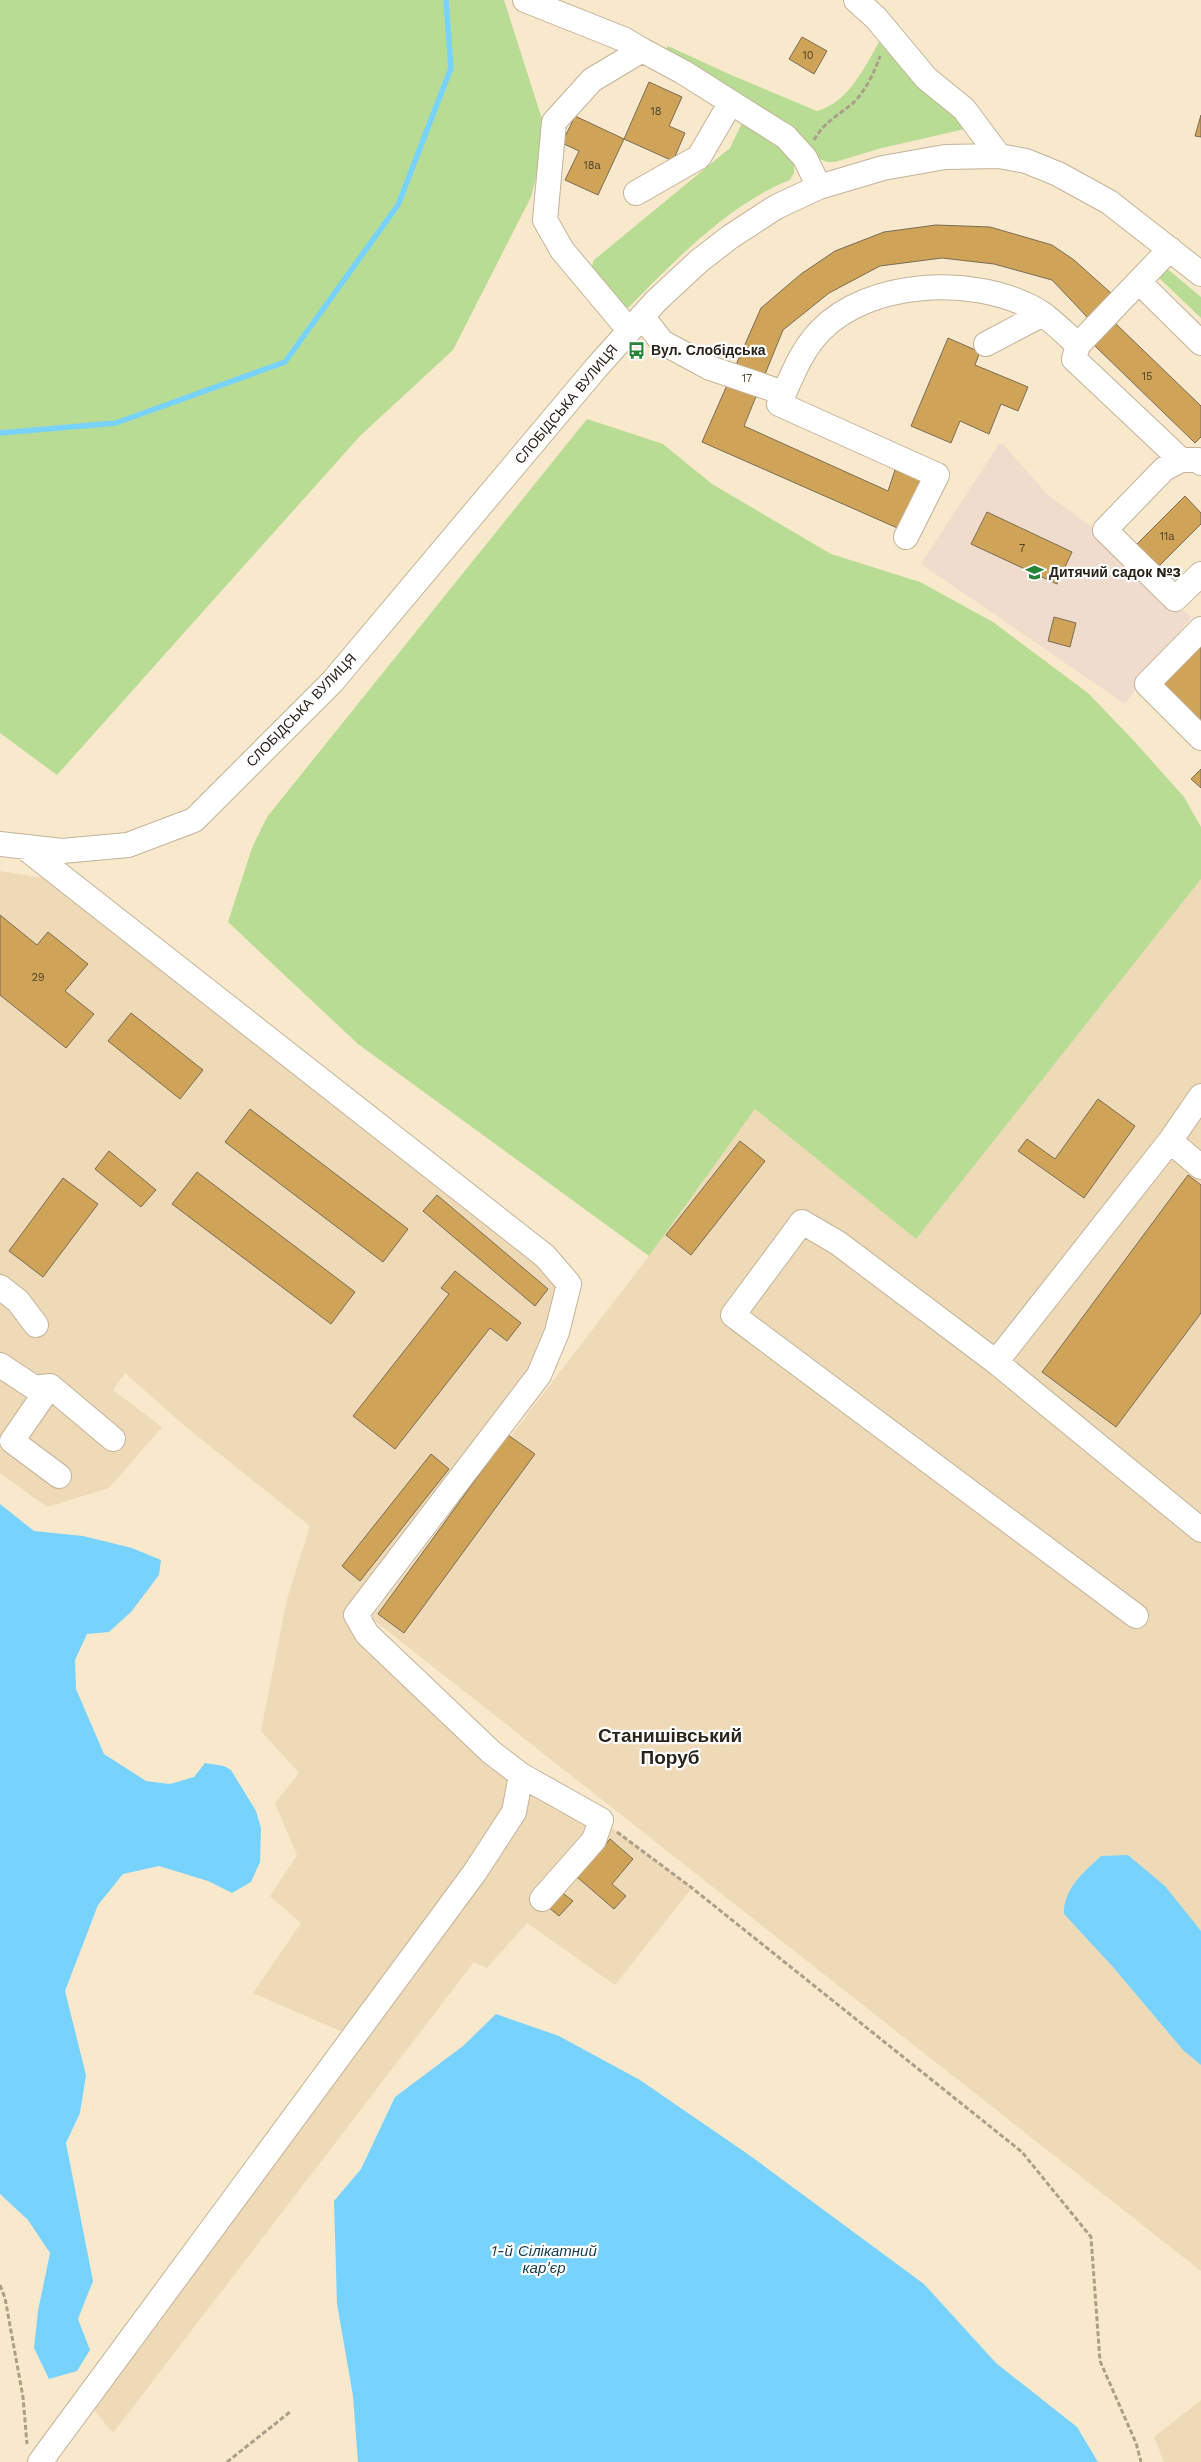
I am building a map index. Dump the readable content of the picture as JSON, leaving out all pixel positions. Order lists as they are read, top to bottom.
{
  "streets": {
    "street": ["СЛОБІДСЬКА ВУЛИЦЯ"]
  },
  "districts": ["Станишівський Поруб"],
  "water": ["1-й Сілікатний кар'єр"],
  "places": {
    "bus stop": ["Вул. Слобідська"],
    "school or university": ["Дитячий садок №3"]
  },
  "house_numbers": [
    "10",
    "18",
    "18а",
    "15",
    "17",
    "11а",
    "7",
    "29"
  ]
}
